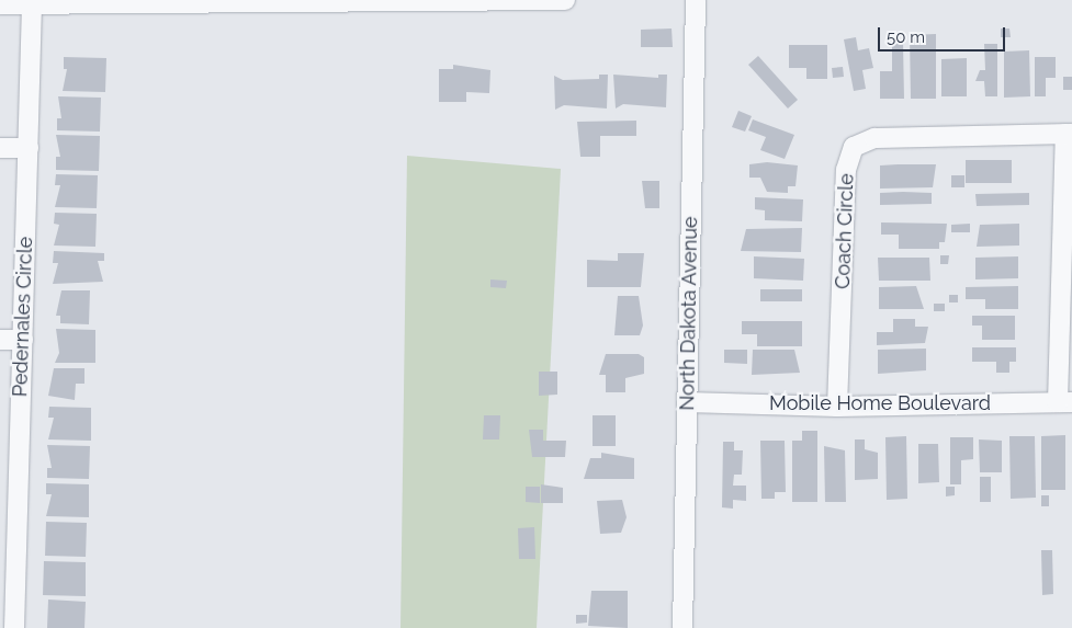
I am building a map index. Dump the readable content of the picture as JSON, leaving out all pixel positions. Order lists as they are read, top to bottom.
{
  "streets": {
    "street": [
      "Coach Circle",
      "North Dakota Avenue",
      "Pedernales Circle",
      "Mobile Home Boulevard"
    ]
  },
  "crossings": [
    ["Coach Circle", "Mobile Home Boulevard"],
    ["North Dakota Avenue", "Mobile Home Boulevard"]
  ],
  "scale_bar": "50 m"
}
